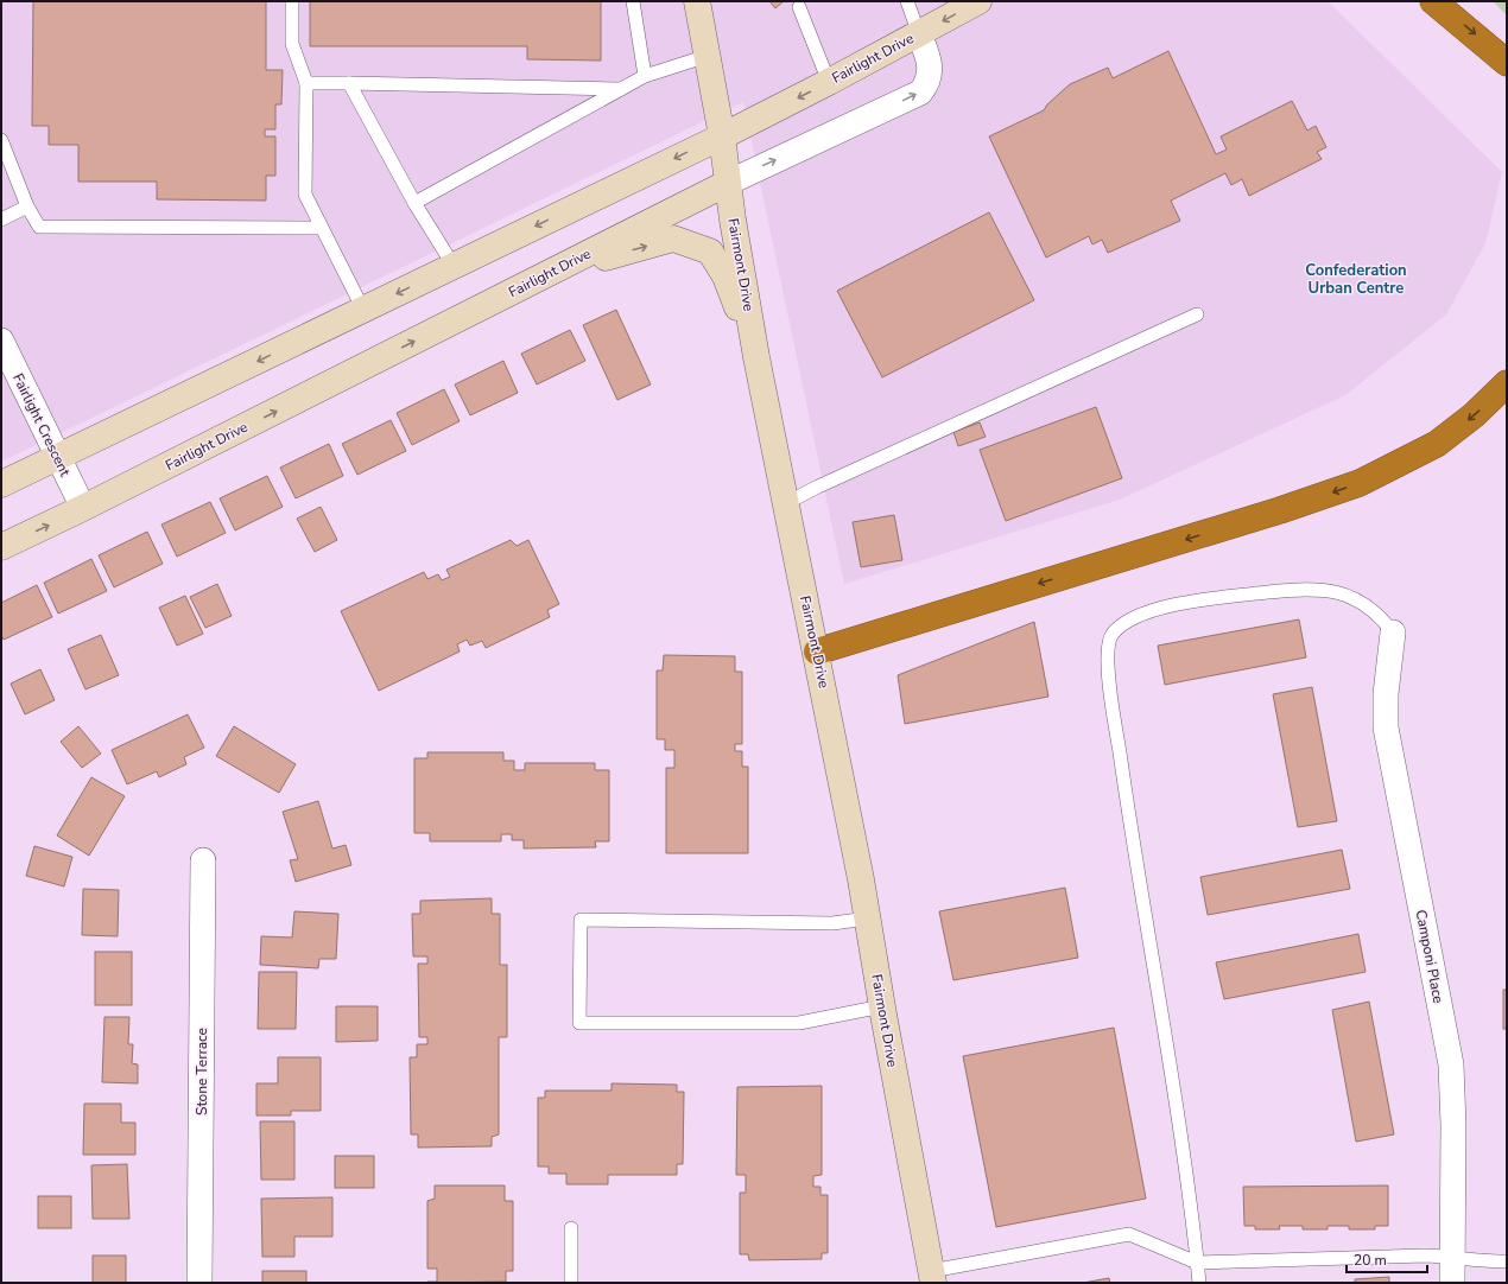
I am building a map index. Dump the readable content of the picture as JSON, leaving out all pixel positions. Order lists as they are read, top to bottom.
{
  "streets": {
    "street": [
      "Fairlight Drive",
      "Fairmont Drive",
      "Fairlight Crescent",
      "Camponi Place",
      "Stone Terrace"
    ]
  },
  "crossings": [
    ["Fairlight Drive", "Fairmont Drive"],
    ["Fairlight Drive", "Fairlight Crescent"]
  ],
  "districts": ["Confederation Urban Centre"],
  "scale_bar": "20 m"
}
